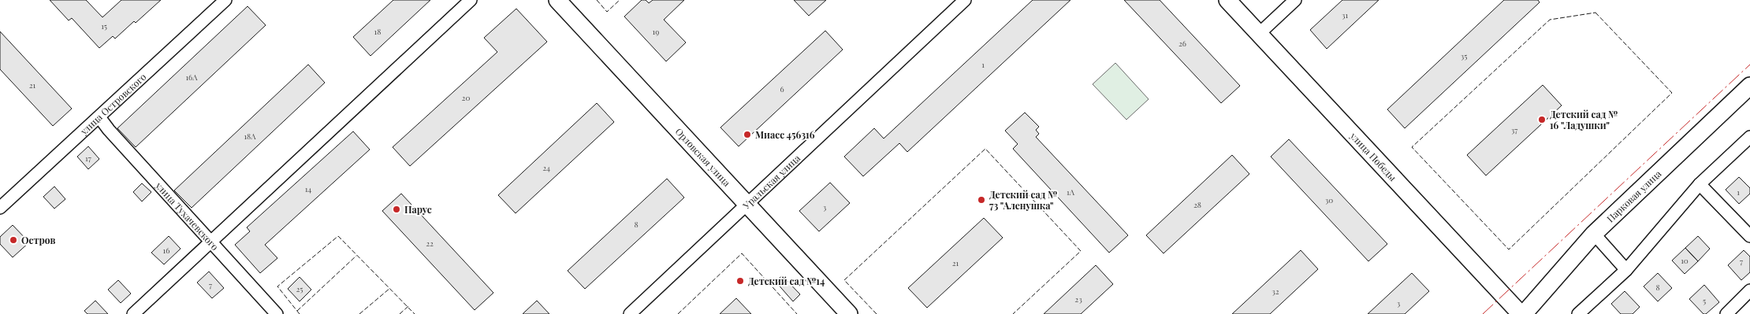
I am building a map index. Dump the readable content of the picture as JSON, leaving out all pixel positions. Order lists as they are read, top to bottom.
{
  "streets": {
    "street": [
      "улица Островского",
      "Орловская улица",
      "улица Победы",
      "Уральская улица",
      "Парковая улица",
      "улица Тухачевского"
    ]
  },
  "crossings": [
    ["улица Островского", "улица Тухачевского"],
    ["Орловская улица", "Уральская улица"],
    ["улица Победы", "Парковая улица"]
  ],
  "places": [
    "Детский сад № 16 \"Ладушки\"",
    "Миасс 456316",
    "Детский сад № 73 \"Аленушка\"",
    "Парус",
    "Остров",
    "Детский сад №14"
  ],
  "house_numbers": [
    "31",
    "15",
    "18",
    "19",
    "26",
    "35",
    "1",
    "16А",
    "21",
    "6",
    "20",
    "37",
    "18А",
    "17",
    "24",
    "14",
    "1А",
    "1",
    "30",
    "28",
    "3",
    "8",
    "22",
    "16",
    "10",
    "7",
    "21",
    "7",
    "8",
    "25",
    "32",
    "23",
    "5",
    "3"
  ]
}
